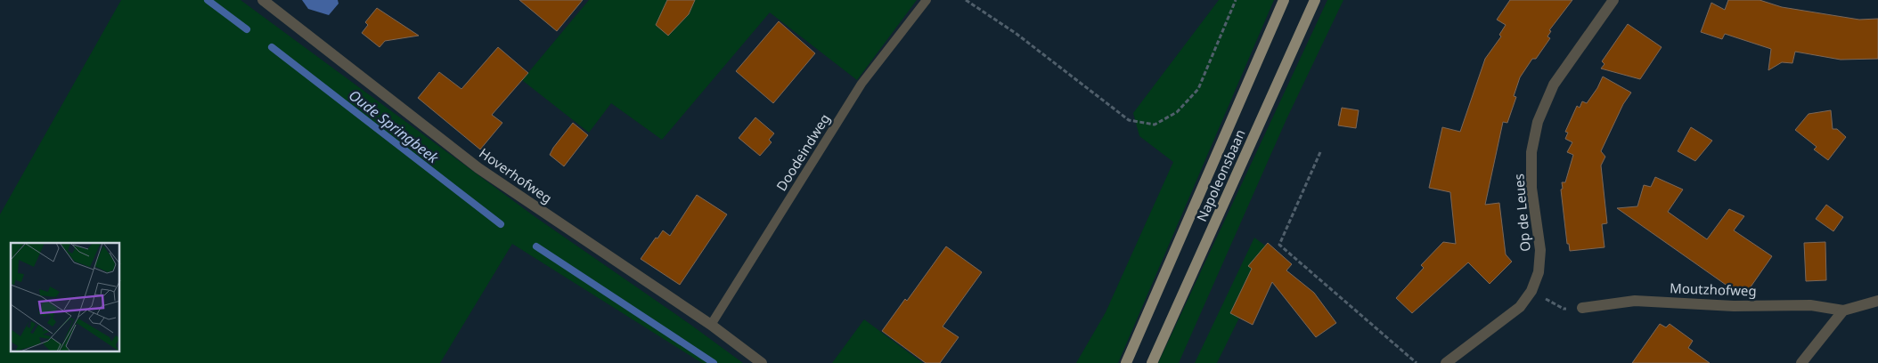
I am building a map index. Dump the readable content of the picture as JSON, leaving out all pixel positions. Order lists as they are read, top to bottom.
{
  "streets": {
    "main road": ["Napoleonsbaan"],
    "street": ["Hoverhofweg", "Op de Leues", "Moutzhofweg"],
    "lane": ["Doodeindweg"]
  },
  "crossings": [
    ["Doodeindweg", "Hoverhofweg"]
  ],
  "water": ["Oude Springbeek"]
}
